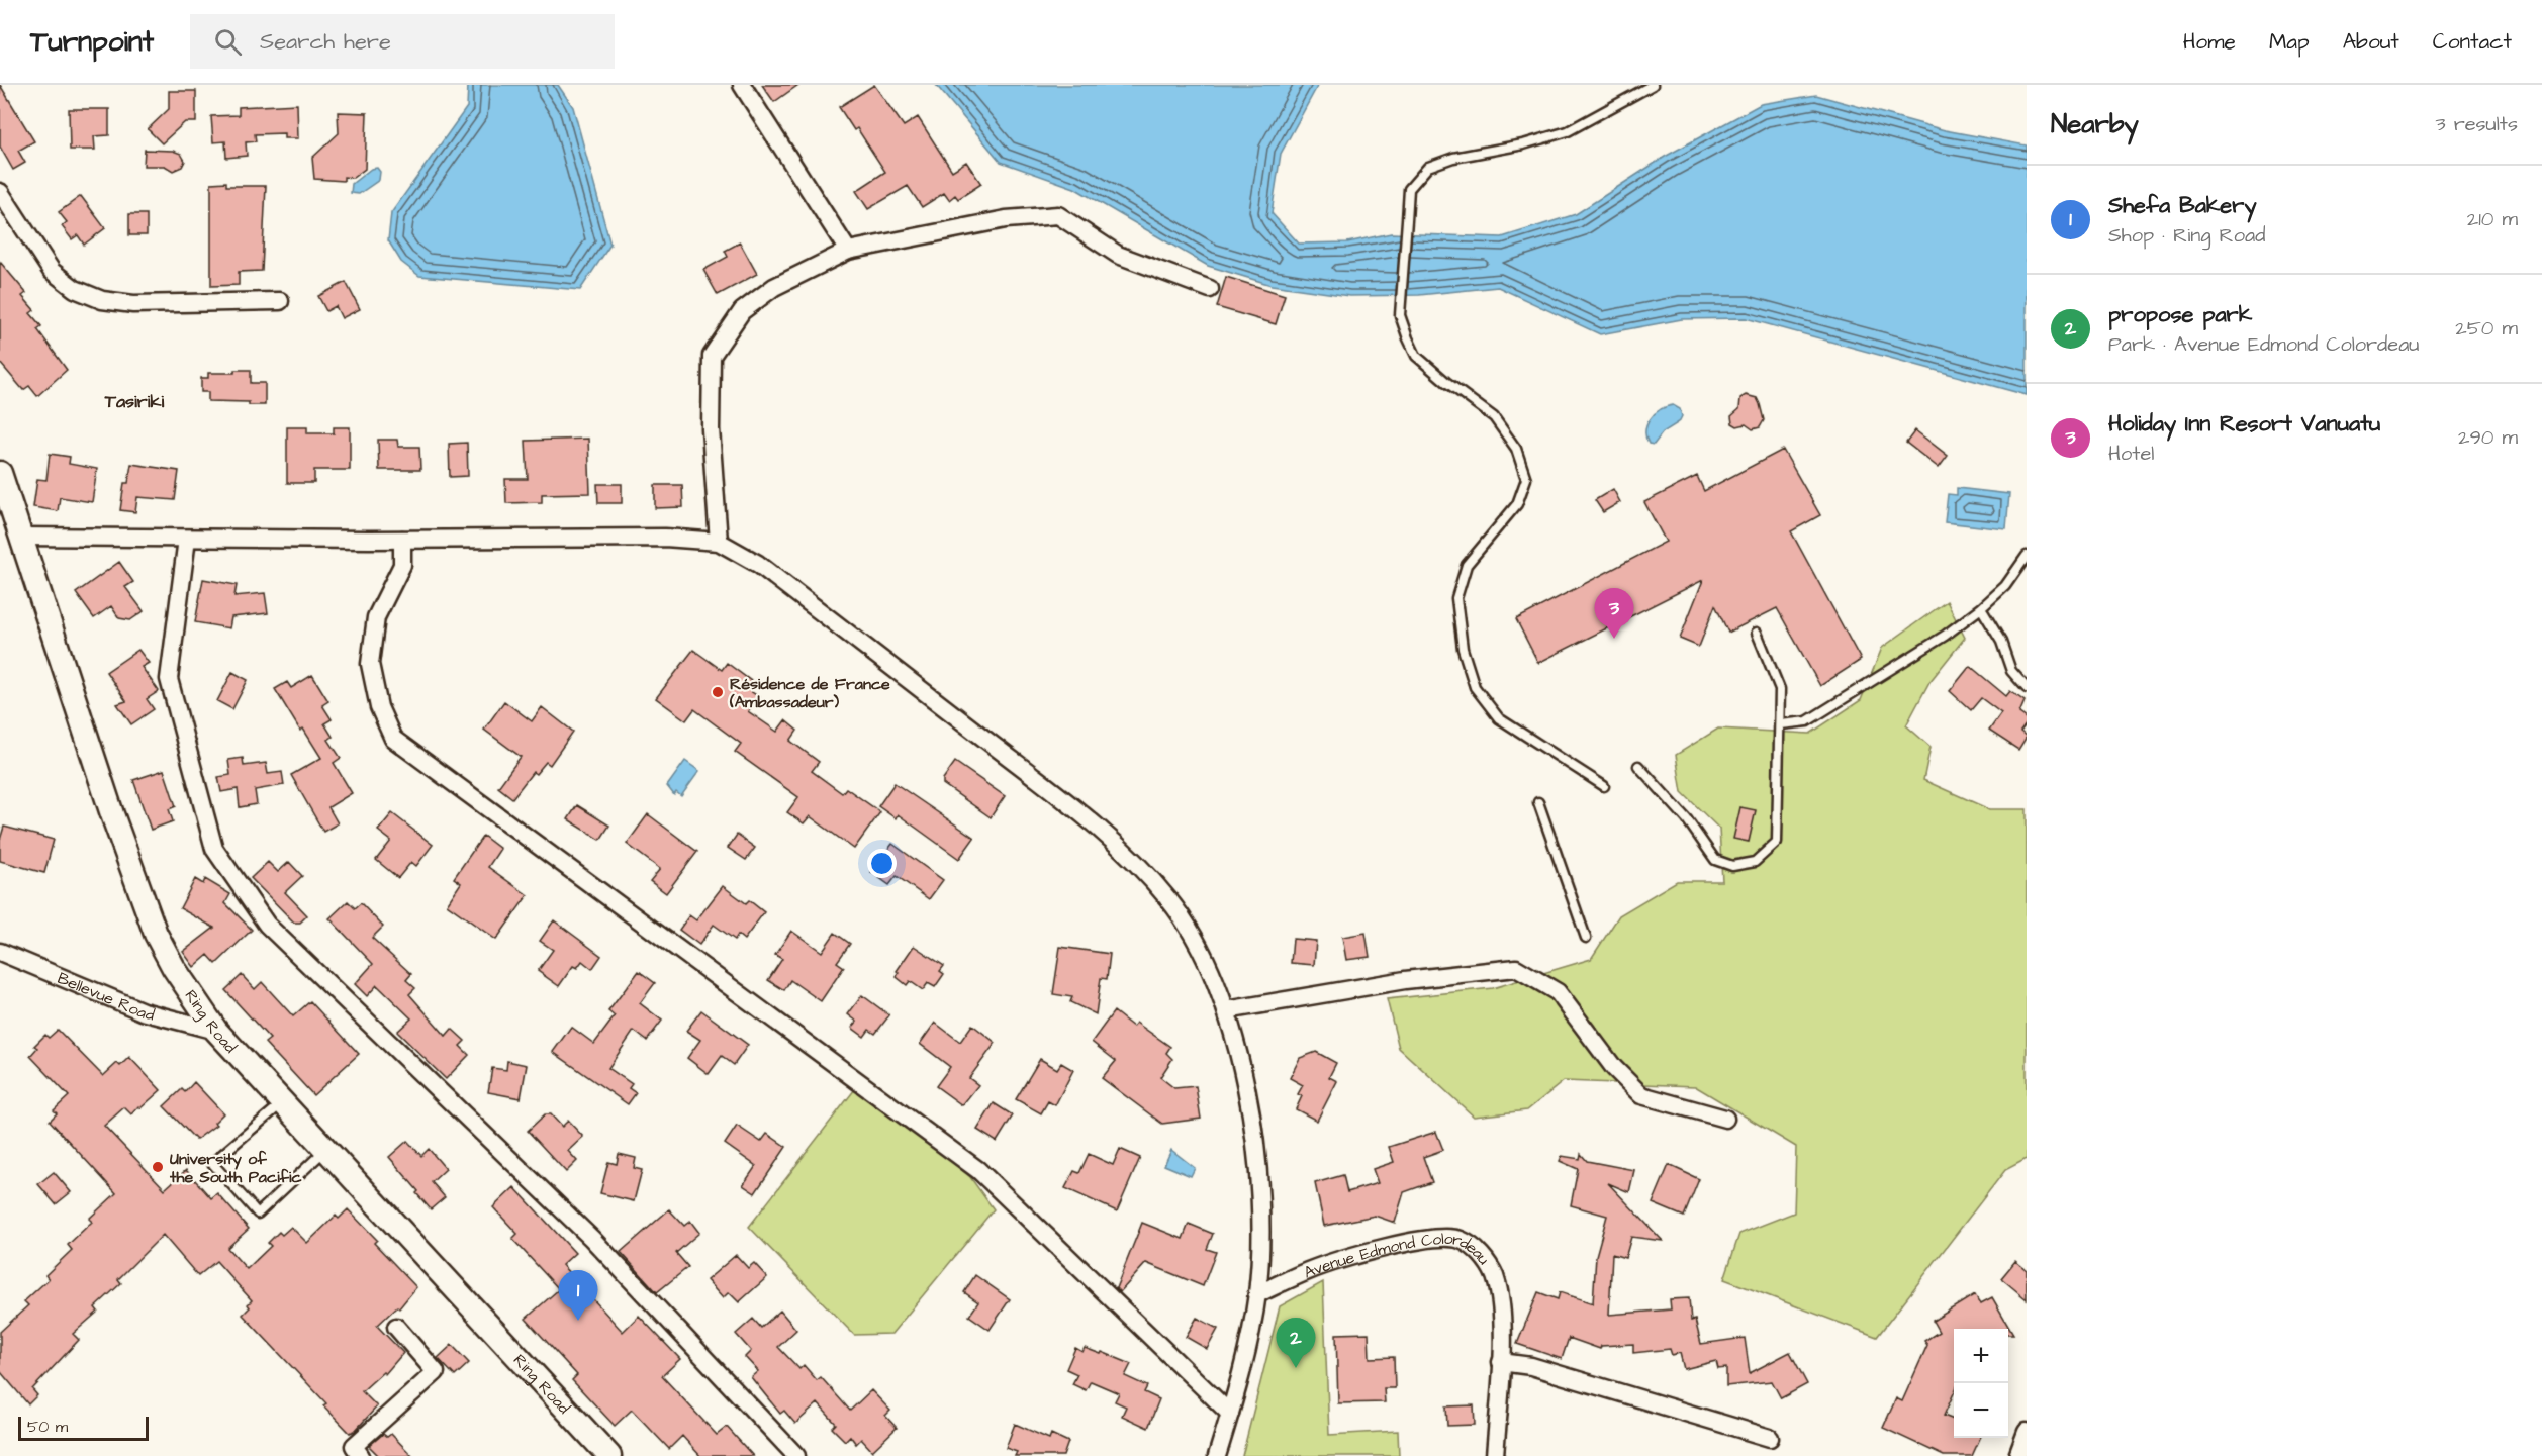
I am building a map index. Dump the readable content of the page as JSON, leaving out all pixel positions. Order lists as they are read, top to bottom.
{
  "streets": {
    "main road": ["Ring Road"],
    "street": ["Bellevue Road", "Avenue Edmond Colordeau"]
  },
  "crossings": [
    ["Bellevue Road", "Ring Road"]
  ],
  "districts": ["Tasiriki"],
  "places": ["Résidence de France (Ambassadeur)", "University of the South Pacific"],
  "scale_bar": "50 m",
  "page": {
    "header": "Turnpoint",
    "search": "Search here",
    "nav": [
      "Home",
      "Map",
      "About",
      "Contact"
    ],
    "heading": ["Nearby", "3 results"],
    "list": [
      {
        "mark": "1",
        "name": "Shefa Bakery",
        "note": "Shop · Ring Road",
        "value": "210 m"
      },
      {
        "mark": "2",
        "name": "propose park",
        "note": "Park · Avenue Edmond Colordeau",
        "value": "250 m"
      },
      {
        "mark": "3",
        "name": "Holiday Inn Resort Vanuatu",
        "note": "Hotel",
        "value": "290 m"
      }
    ],
    "pins": ["3", "1", "2"],
    "map_buttons": ["+", "−"],
    "scale": "50 m"
  }
}
